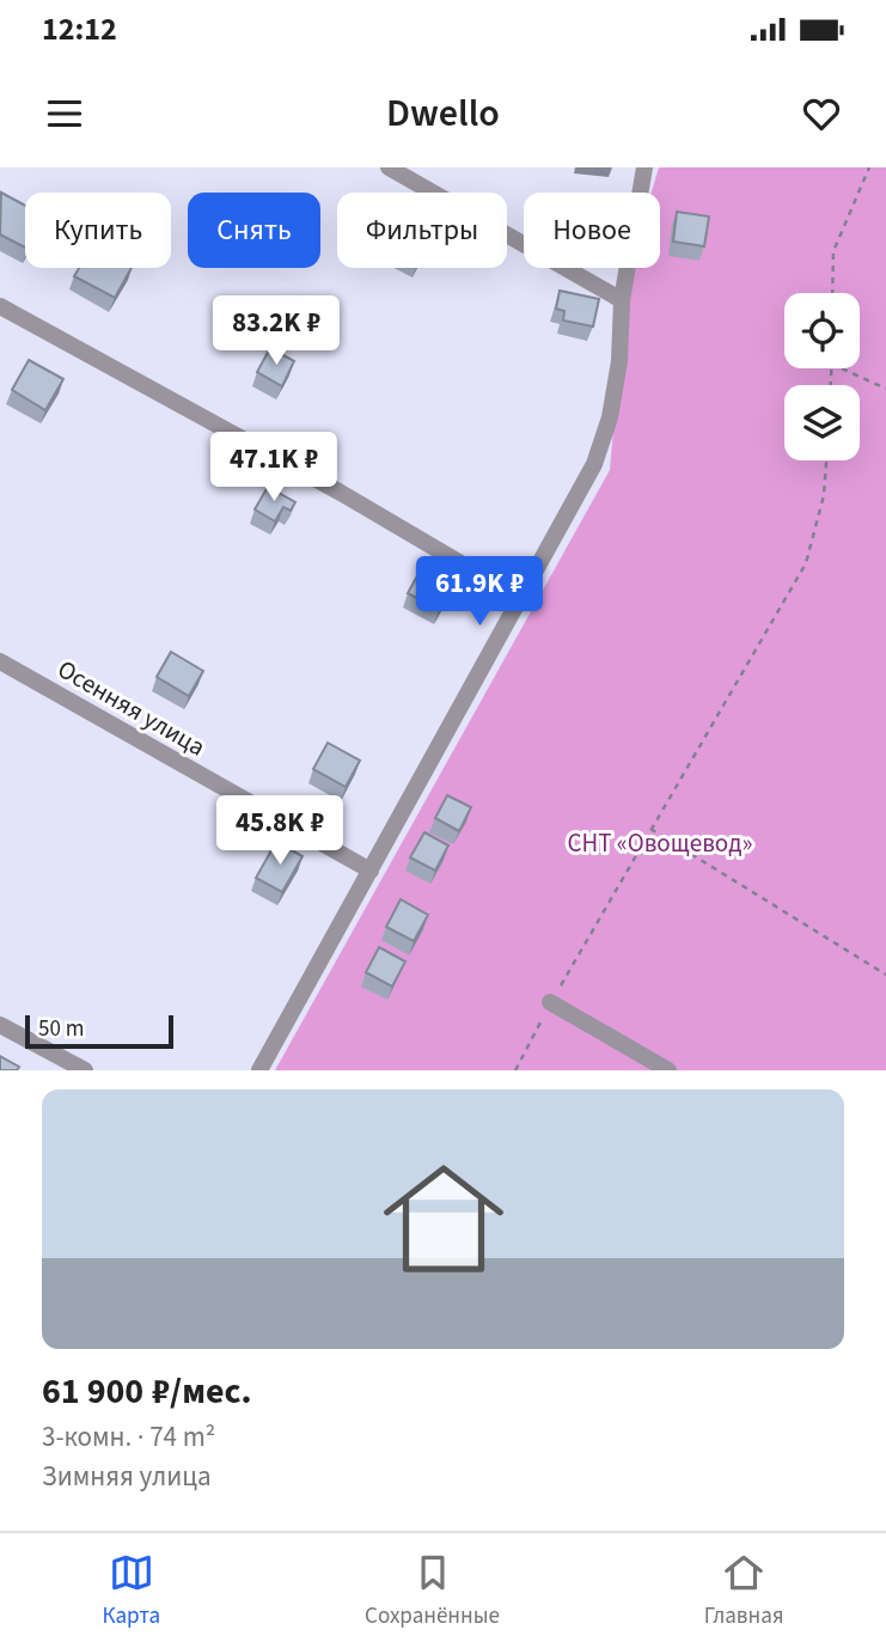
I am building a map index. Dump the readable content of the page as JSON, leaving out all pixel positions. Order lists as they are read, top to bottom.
{
  "streets": {
    "street": ["Осенняя улица"]
  },
  "parks": ["СНТ «Овощевод»"],
  "scale_bar": "50 m",
  "page": {
    "status": "12:12",
    "header": "Dwello",
    "chip": [
      "Купить",
      "Снять",
      "Фильтры",
      "Новое"
    ],
    "price": [
      "83.2K ₽",
      "47.1K ₽",
      "61.9K ₽",
      "45.8K ₽"
    ],
    "scale": "50 m",
    "list": [
      {
        "name": "61 900 ₽/мес.",
        "note": "3-комн. · 74 m² · Зимняя улица"
      }
    ],
    "tabs": ["Карта", "Сохранённые", "Главная"]
  }
}
